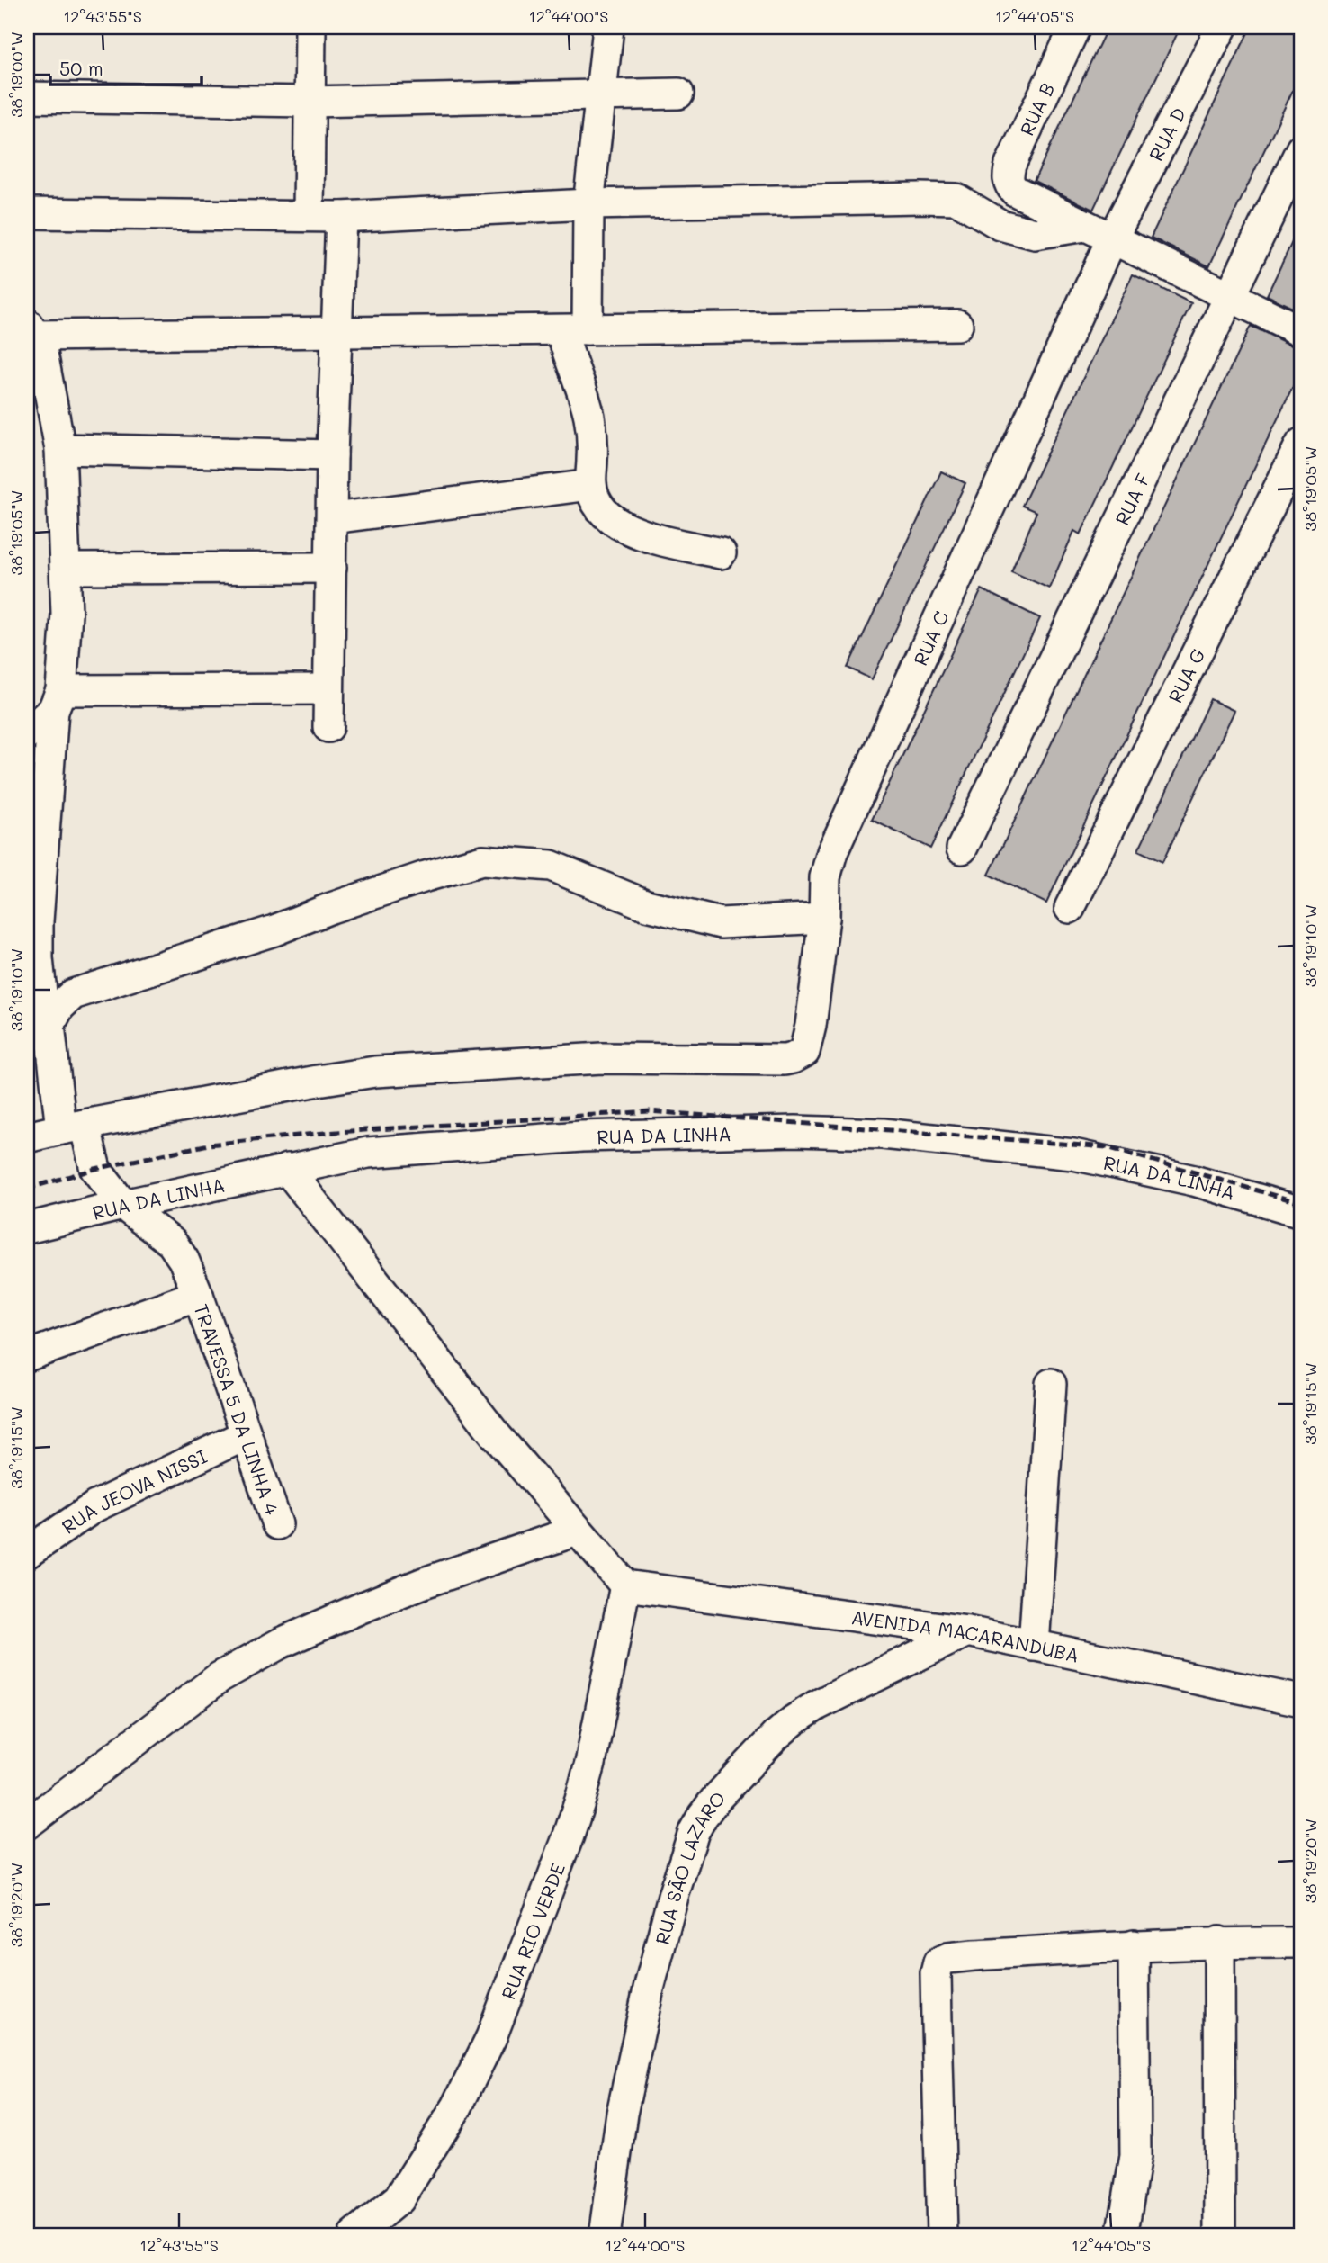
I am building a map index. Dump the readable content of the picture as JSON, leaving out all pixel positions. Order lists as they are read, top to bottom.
{
  "streets": {
    "street": [
      "RUA B",
      "RUA D",
      "RUA F",
      "RUA C",
      "RUA G",
      "RUA DA LINHA",
      "TRAVESSA 5 DA LINHA 4",
      "RUA JEOVA NISSI",
      "AVENIDA MACARANDUBA",
      "RUA SÃO LAZARO",
      "RUA RIO VERDE"
    ]
  },
  "crossings": [
    ["RUA D", "RUA C"],
    ["RUA C", "TRAVESSA 5 DA LINHA 4"],
    ["RUA DA LINHA", "TRAVESSA 5 DA LINHA 4"],
    ["TRAVESSA 5 DA LINHA 4", "RUA JEOVA NISSI"],
    ["AVENIDA MACARANDUBA", "RUA SÃO LAZARO"],
    ["AVENIDA MACARANDUBA", "RUA RIO VERDE"]
  ],
  "scale_bar": "50 m",
  "coordinates": [
    "12°43'55\"S",
    "12°44'00\"S",
    "12°44'05\"S",
    "38°19'00\"W",
    "38°19'05\"W",
    "38°19'10\"W",
    "38°19'15\"W",
    "38°19'20\"W"
  ]
}
